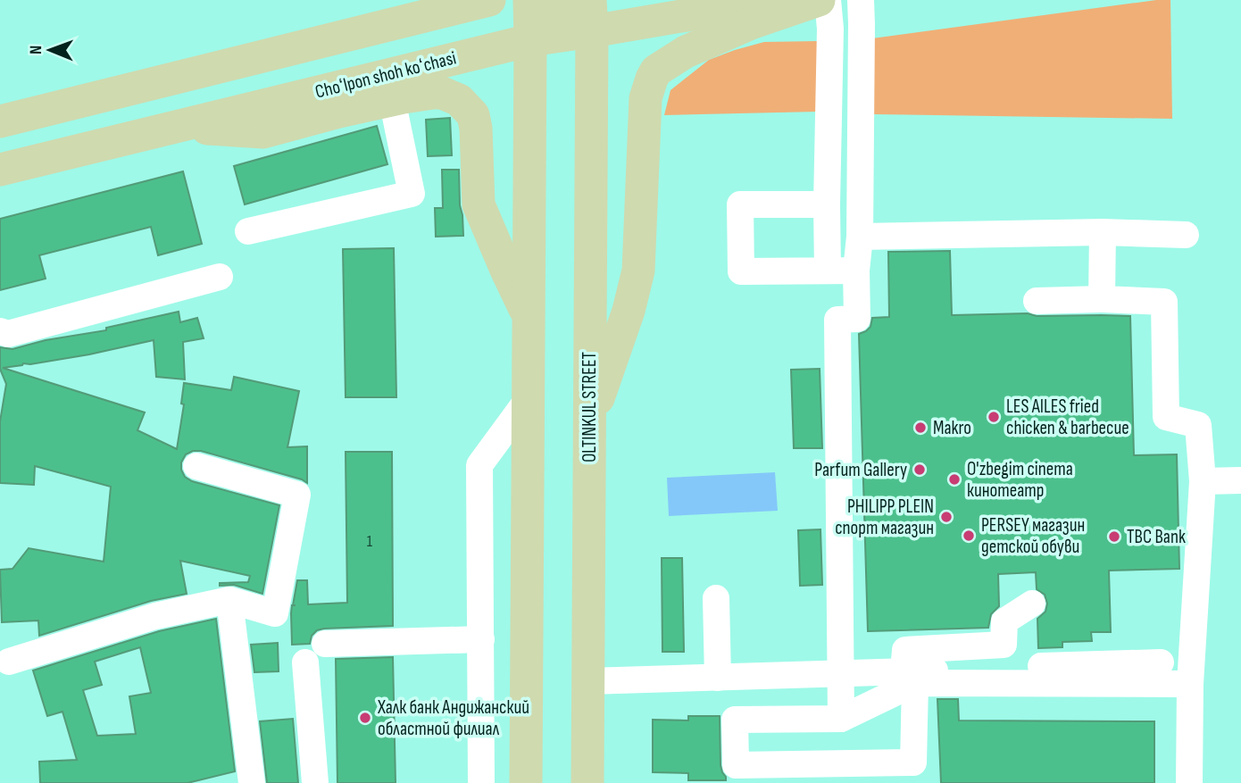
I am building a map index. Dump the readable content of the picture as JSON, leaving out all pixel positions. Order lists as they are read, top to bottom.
{
  "streets": {
    "main road": ["Choʻlpon shoh koʻchasi", "OLTINKUL STREET"]
  },
  "crossings": [
    ["Choʻlpon shoh koʻchasi", "OLTINKUL STREET"]
  ],
  "places": [
    "LES AILES fried chicken & barbecue",
    "Makro",
    "Parfum Gallery",
    "O'zbegim cinema кинотеатр",
    "PHILIPP PLEIN спорт магазин",
    "PERSEY магазин детской обуви",
    "TBC Bank",
    "Халк банк Андижанский областной филиал"
  ],
  "house_numbers": ["1"],
  "north": "left"
}
